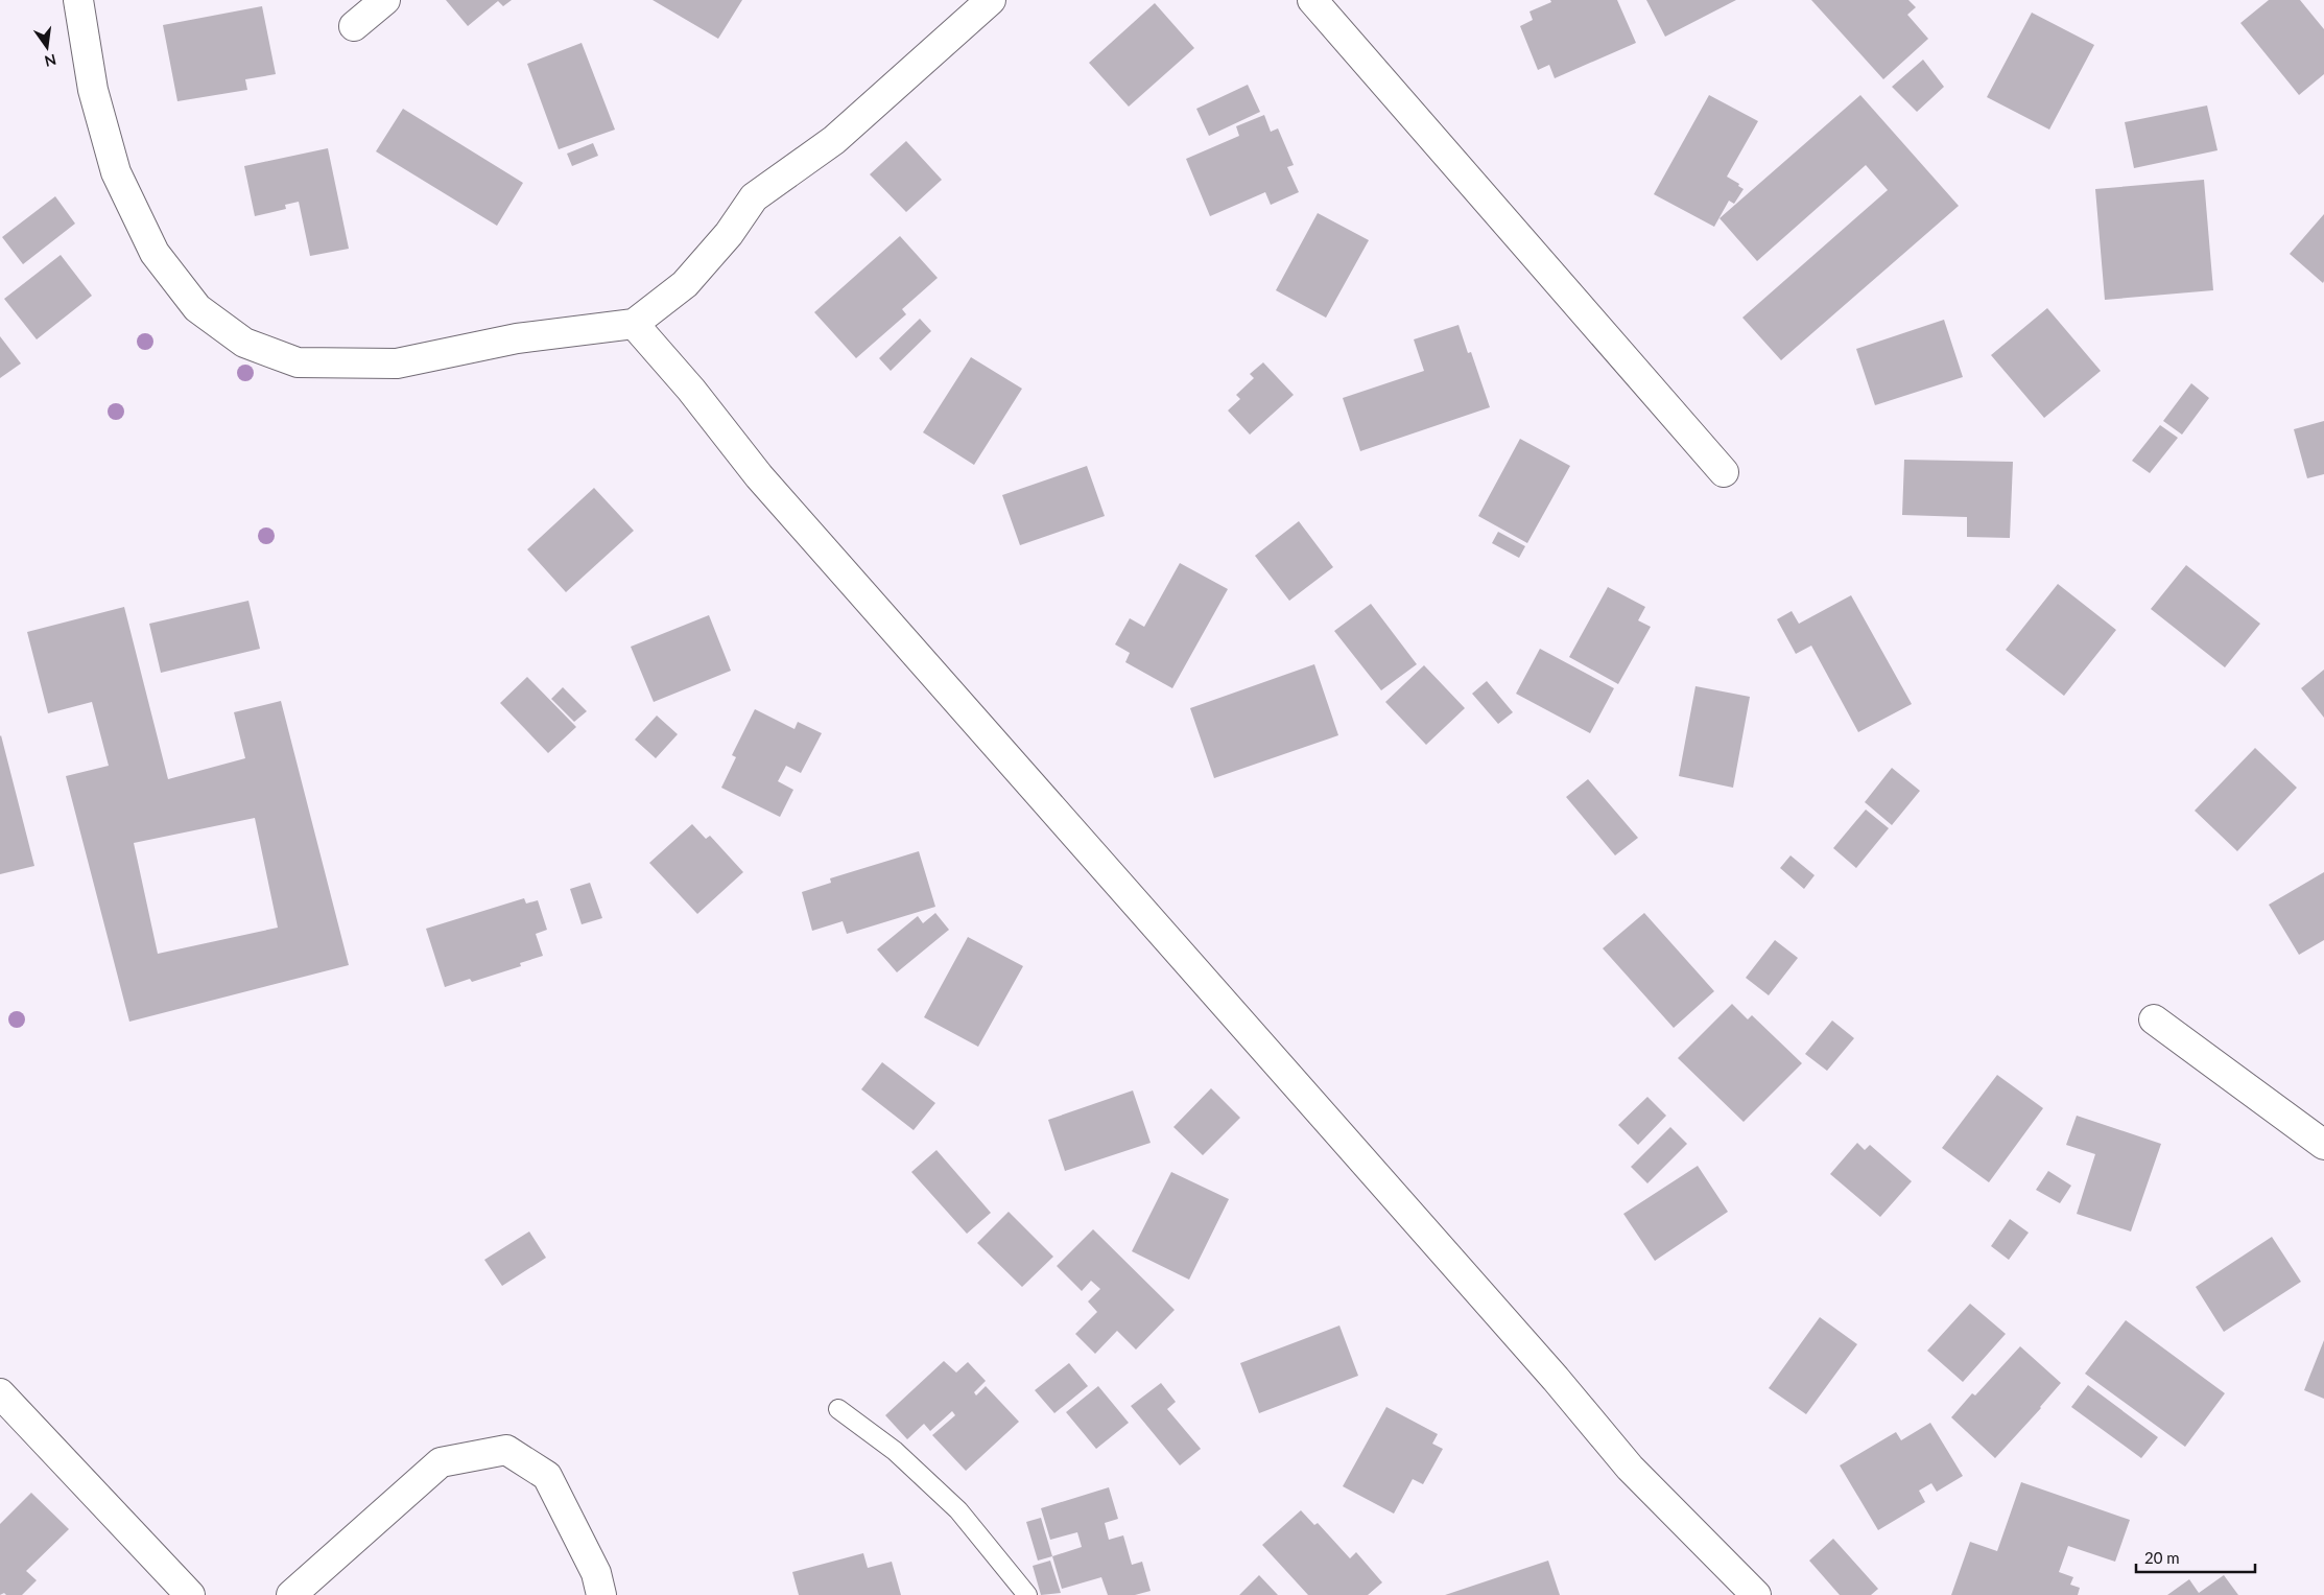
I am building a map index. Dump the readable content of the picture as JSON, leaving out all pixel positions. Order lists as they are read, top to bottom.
{
  "scale_bar": "20 m",
  "north": "bottom"
}
